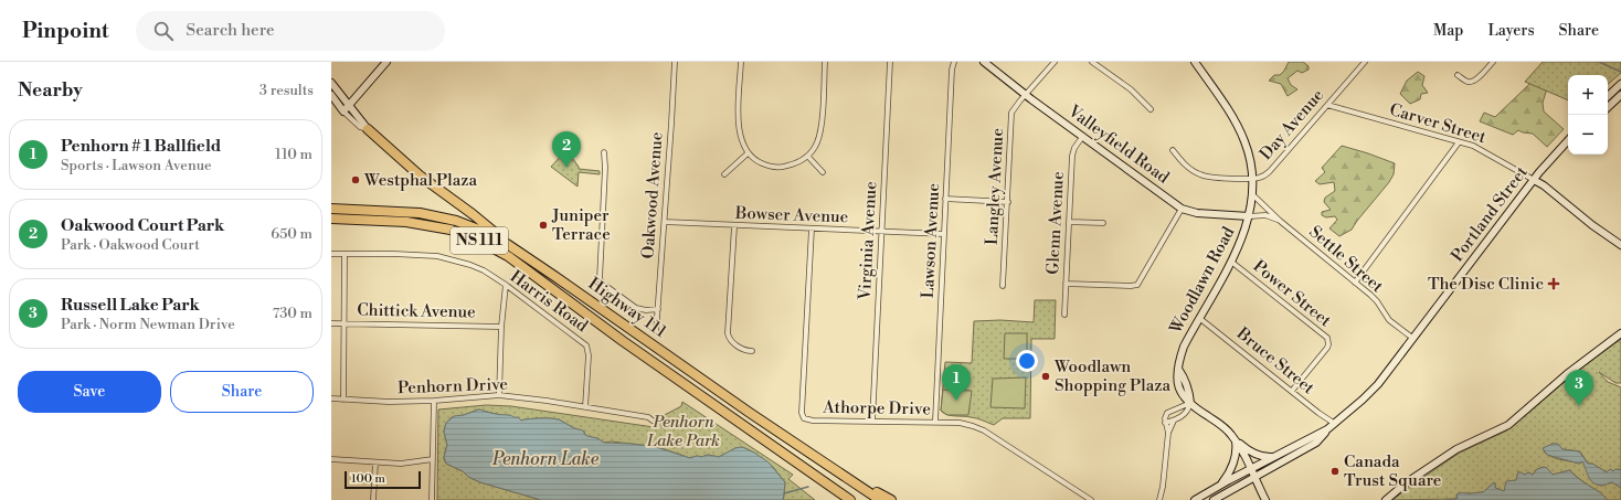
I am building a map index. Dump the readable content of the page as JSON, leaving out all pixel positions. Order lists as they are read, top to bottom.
{
  "streets": {
    "highway": ["NS 111", "Highway 111"],
    "street": [
      "Carver Street",
      "Day Avenue",
      "Valleyfield Road",
      "Langley Avenue",
      "Oakwood Avenue",
      "Portland Street",
      "Bowser Avenue",
      "Glenn Avenue",
      "Virginia Avenue",
      "Lawson Avenue",
      "Settle Street",
      "Woodlawn Road",
      "Power Street",
      "Harris Road",
      "Chittick Avenue",
      "Bruce Street",
      "Penhorn Drive",
      "Athorpe Drive"
    ]
  },
  "crossings": [
    ["Carver Street", "Day Avenue"],
    ["Carver Street", "Portland Street"],
    ["Day Avenue", "Woodlawn Road"],
    ["Valleyfield Road", "Langley Avenue"],
    ["Valleyfield Road", "Glenn Avenue"],
    ["Valleyfield Road", "Settle Street"],
    ["Valleyfield Road", "Woodlawn Road"],
    ["Oakwood Avenue", "Bowser Avenue"],
    ["Portland Street", "Settle Street"],
    ["Portland Street", "Woodlawn Road"],
    ["Portland Street", "Bruce Street"],
    ["Bowser Avenue", "Virginia Avenue"],
    ["Bowser Avenue", "Lawson Avenue"],
    ["Bowser Avenue", "Athorpe Drive"],
    ["Virginia Avenue", "Athorpe Drive"],
    ["Lawson Avenue", "Athorpe Drive"],
    ["Settle Street", "Woodlawn Road"],
    ["Woodlawn Road", "Power Street"],
    ["Woodlawn Road", "Bruce Street"],
    ["Power Street", "Bruce Street"],
    ["Harris Road", "Penhorn Drive"]
  ],
  "water": ["Penhorn Lake"],
  "parks": ["Penhorn Lake Park"],
  "places": {
    "other": [
      "Westphal Plaza",
      "Juniper Terrace",
      "Woodlawn Shopping Plaza",
      "Canada Trust Square"
    ],
    "health": ["The Disc Clinic"]
  },
  "scale_bar": "100 m",
  "page": {
    "header": "Pinpoint",
    "search": "Search here",
    "nav": ["Map", "Layers", "Share"],
    "heading": ["Nearby", "3 results"],
    "map_buttons": ["+", "−"],
    "list": [
      {
        "mark": "1",
        "name": "Penhorn # 1 Ballfield",
        "note": "Sports · Lawson Avenue",
        "value": "110 m"
      },
      {
        "mark": "2",
        "name": "Oakwood Court Park",
        "note": "Park · Oakwood Court",
        "value": "650 m"
      },
      {
        "mark": "3",
        "name": "Russell Lake Park",
        "note": "Park · Norm Newman Drive",
        "value": "730 m"
      }
    ],
    "pins": ["2", "1", "3"],
    "buttons": ["Save", "Share"],
    "scale": "100 m"
  }
}
